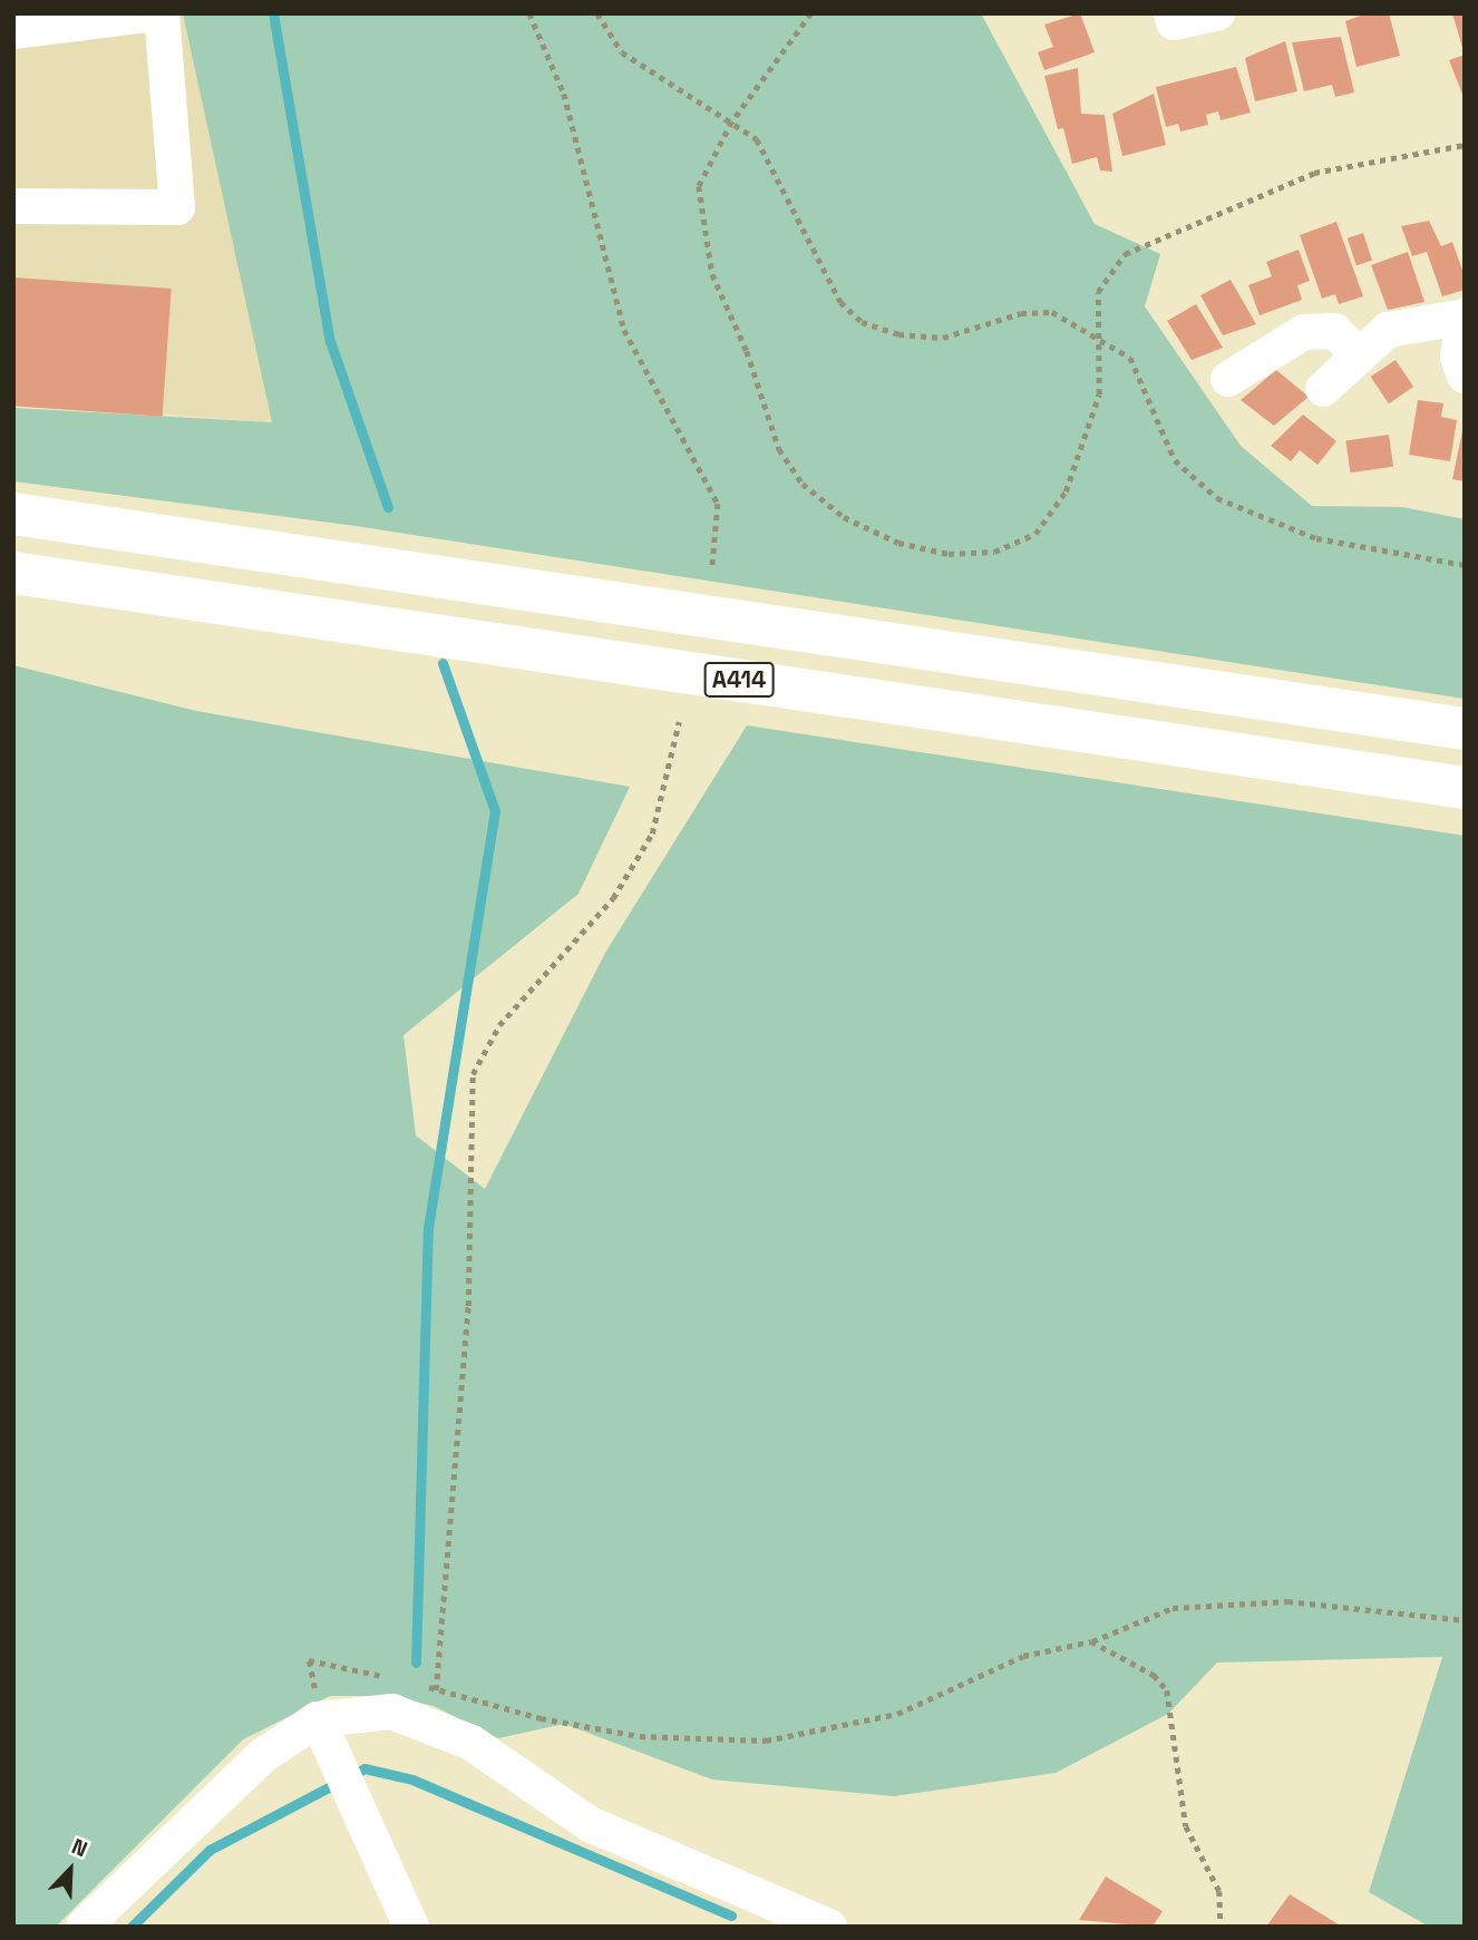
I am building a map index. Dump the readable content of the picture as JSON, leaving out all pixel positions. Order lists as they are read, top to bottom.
{
  "streets": {
    "highway": ["A414"]
  },
  "north": "top right"
}
